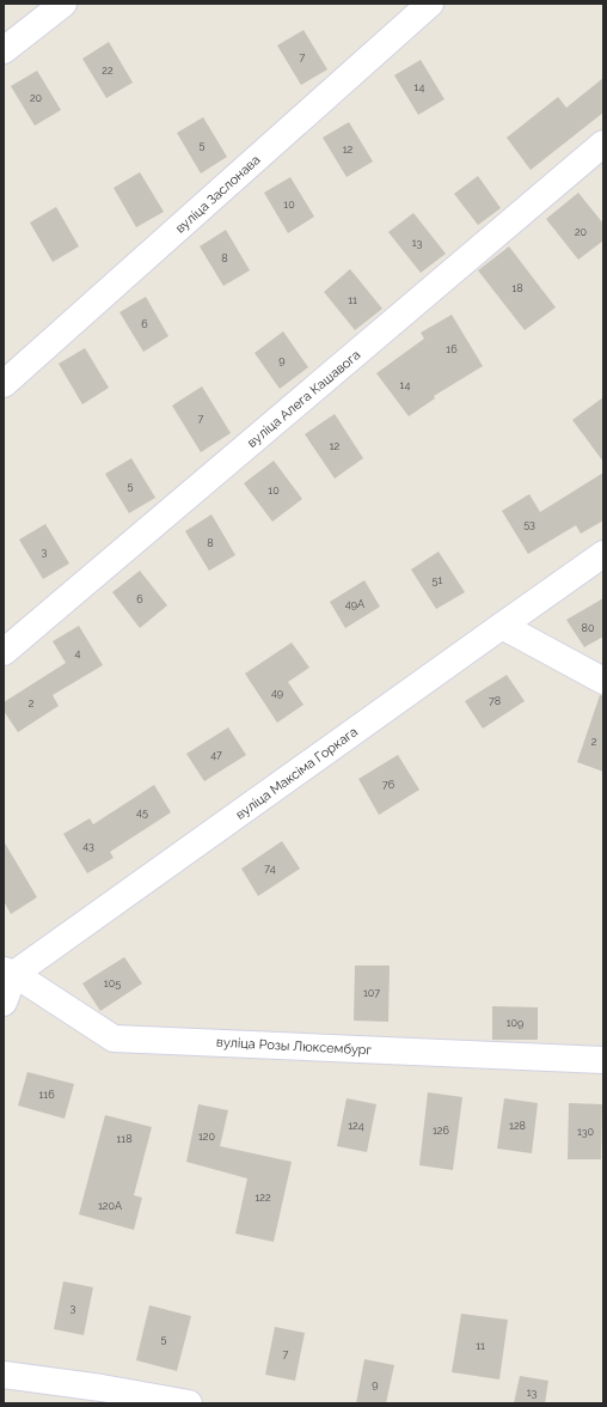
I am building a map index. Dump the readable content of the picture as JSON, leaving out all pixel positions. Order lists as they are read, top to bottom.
{
  "streets": {
    "street": [
      "вуліца Заслонава",
      "вуліца Алега Кашавога",
      "вуліца Максіма Горкага",
      "вуліца Розы Люксембург"
    ]
  },
  "crossings": [
    ["вуліца Максіма Горкага", "вуліца Розы Люксембург"]
  ],
  "house_numbers": [
    "7",
    "22",
    "14",
    "20",
    "5",
    "12",
    "10",
    "20",
    "13",
    "8",
    "18",
    "11",
    "6",
    "16",
    "9",
    "14",
    "7",
    "12",
    "5",
    "10",
    "53",
    "8",
    "3",
    "51",
    "6",
    "49А",
    "80",
    "4",
    "49",
    "78",
    "2",
    "2",
    "47",
    "76",
    "45",
    "43",
    "74",
    "105",
    "107",
    "109",
    "116",
    "124",
    "128",
    "126",
    "130",
    "120",
    "118",
    "122",
    "120А",
    "3",
    "5",
    "11",
    "7",
    "9",
    "13"
  ]
}
